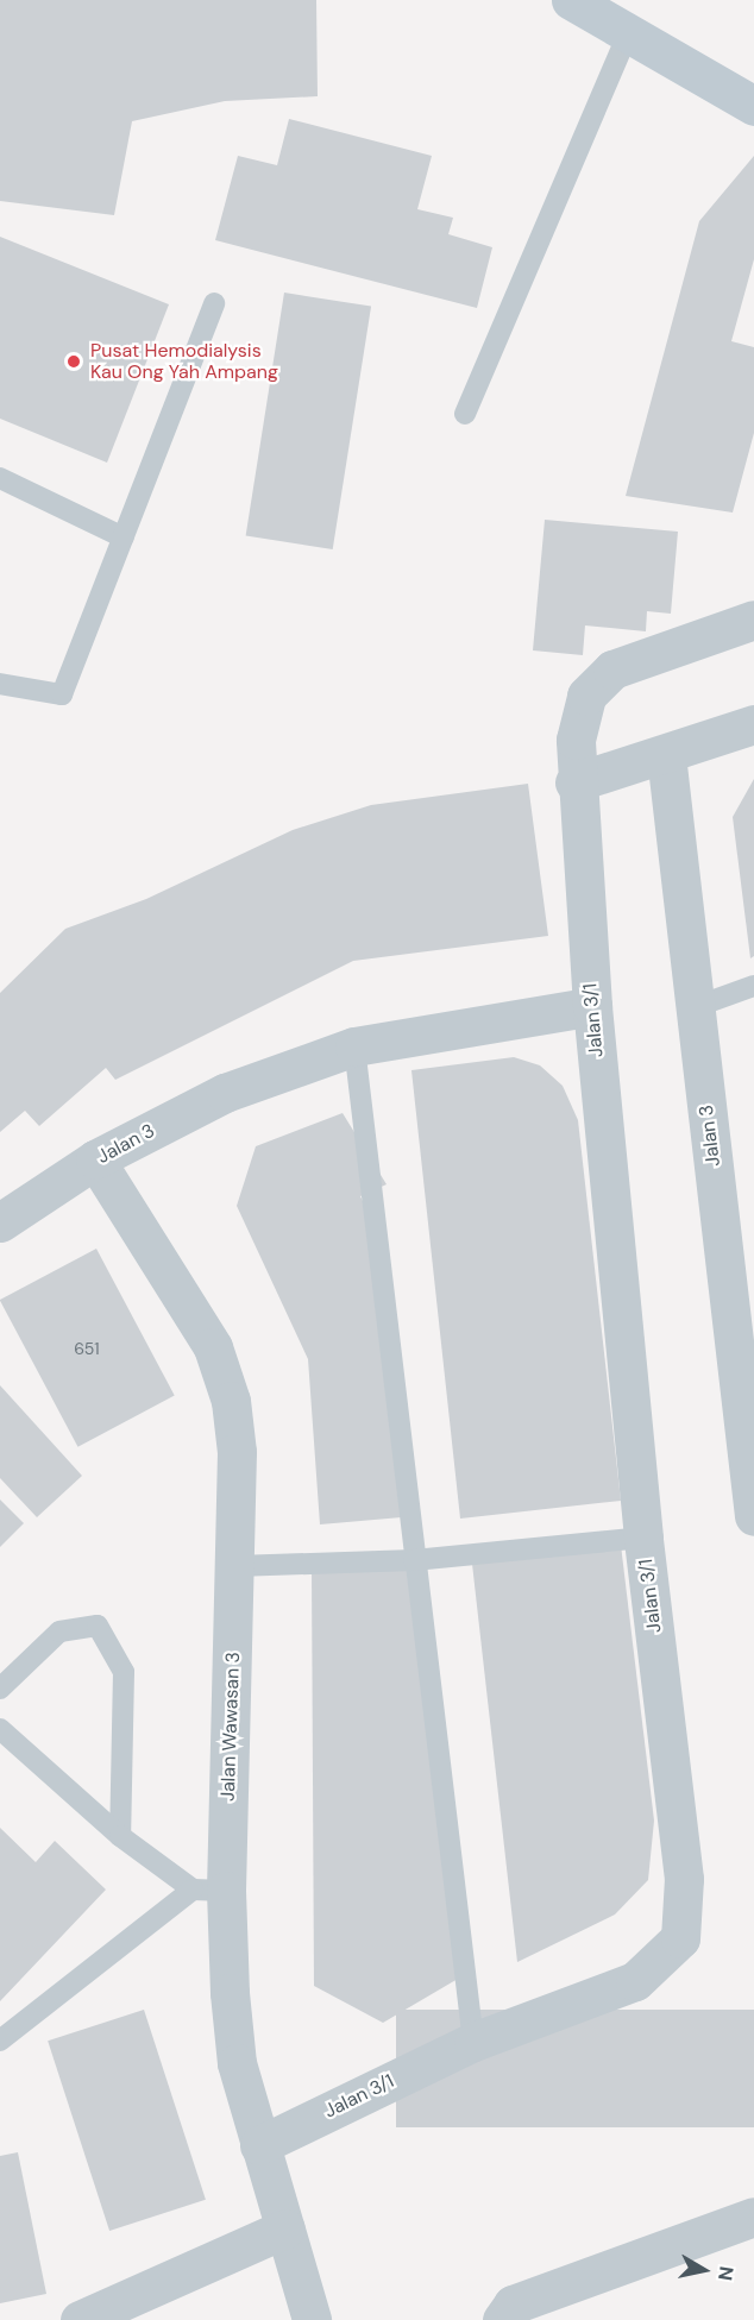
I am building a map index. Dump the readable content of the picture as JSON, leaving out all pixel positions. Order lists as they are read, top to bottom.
{
  "streets": {
    "street": ["Jalan 3/1", "Jalan 3", "Jalan Wawasan 3"]
  },
  "crossings": [
    ["Jalan 3/1", "Jalan 3"],
    ["Jalan 3/1", "Jalan Wawasan 3"],
    ["Jalan 3", "Jalan Wawasan 3"]
  ],
  "places": ["Pusat Hemodialysis Kau Ong Yah Ampang"],
  "house_numbers": ["651"],
  "north": "right"
}
